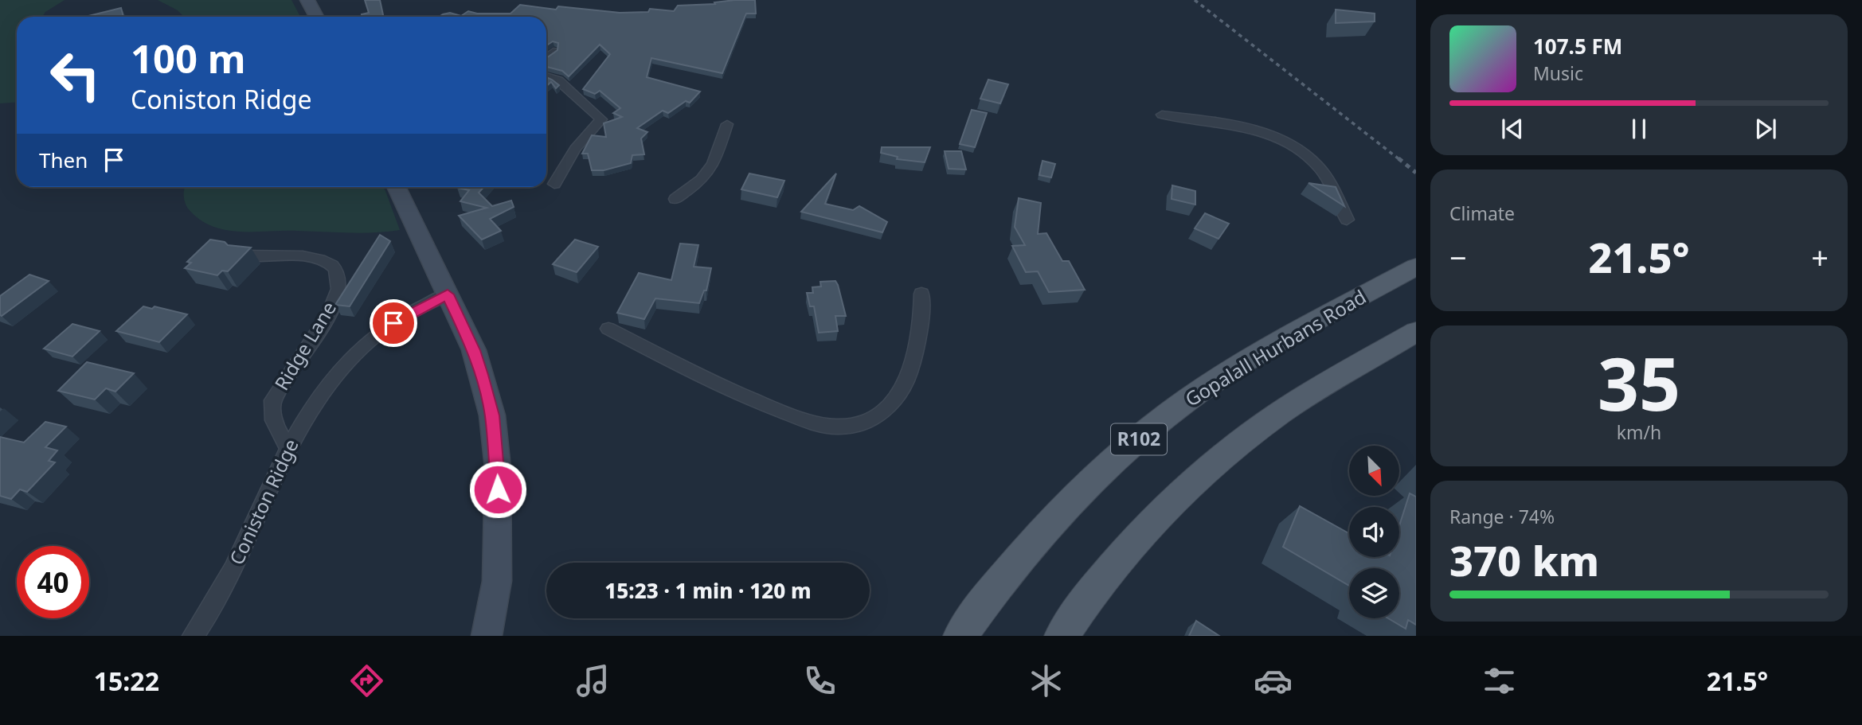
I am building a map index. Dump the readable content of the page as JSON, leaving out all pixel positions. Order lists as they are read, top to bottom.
{
  "streets": {
    "main road": ["Gopalall Hurbans Road", "R102"],
    "street": ["Ridge Lane", "Coniston Ridge"]
  },
  "crossings": [
    ["Ridge Lane", "Coniston Ridge"]
  ],
  "north": "bottom right",
  "page": {
    "turn": ["100 m", "Coniston Ridge"],
    "song": ["107.5 FM", "Music"],
    "then": "Then",
    "tile": [
      "Climate",
      ["35", "km/h"],
      ["Range · 74%", "370 km"]
    ],
    "heat": ["−", "21.5°", "+"],
    "limit": "40",
    "trip": "15:23 · 1 min · 120 m",
    "tabs": ["15:22", "21.5°"]
  }
}
